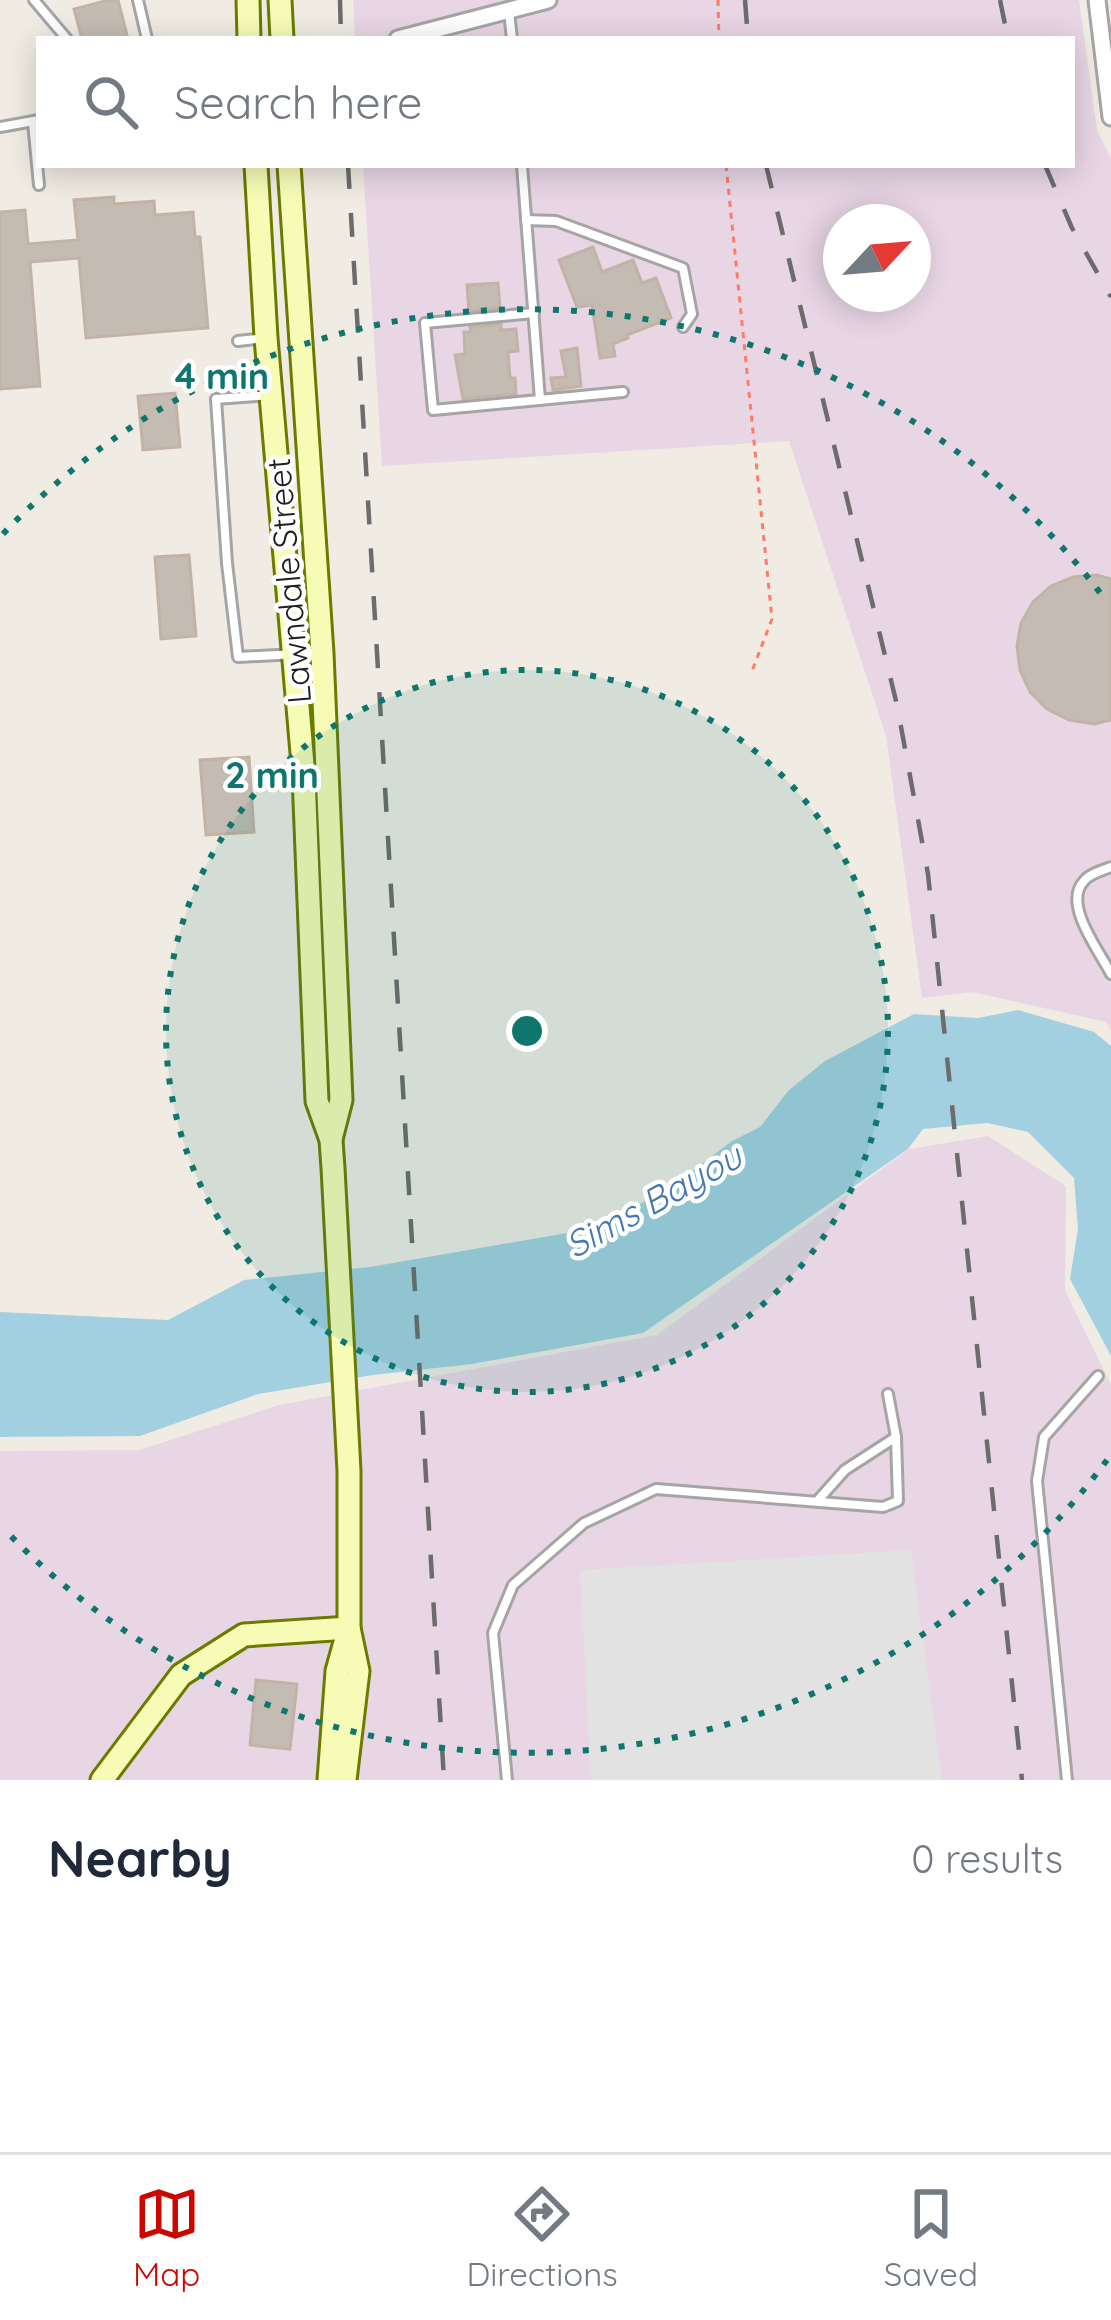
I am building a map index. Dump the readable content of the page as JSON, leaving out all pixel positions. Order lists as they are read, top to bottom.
{
  "streets": {
    "main road": ["Lawndale Street"]
  },
  "water": ["Sims Bayou"],
  "north": "top right",
  "page": {
    "search": "Search here",
    "heading": ["Nearby", "0 results"],
    "nav": ["Map", "Directions", "Saved"]
  },
  "rings": ["4 min", "2 min"]
}
